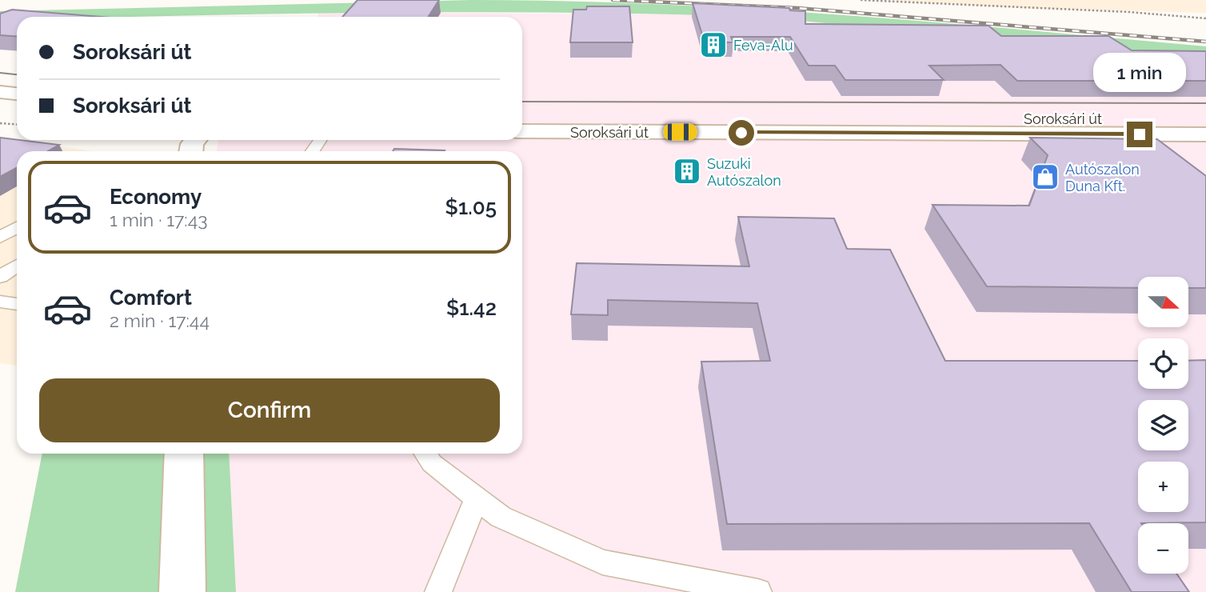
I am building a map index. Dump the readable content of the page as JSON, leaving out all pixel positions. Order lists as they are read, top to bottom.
{
  "streets": {
    "main road": ["Soroksári út"]
  },
  "places": {
    "building": ["Feva-Alu", "Suzuki Autószalon"],
    "shop": ["Autószalon Duna Kft."]
  },
  "north": "right",
  "page": {
    "banner": ["Soroksári út", "Soroksári út"],
    "bubble": "1 min",
    "list": [
      {
        "name": "Economy",
        "note": "1 min · 17:43",
        "value": "$1.05"
      },
      {
        "name": "Comfort",
        "note": "2 min · 17:44",
        "value": "$1.42"
      }
    ],
    "map_buttons": ["+", "−"],
    "buttons": "Confirm"
  }
}
